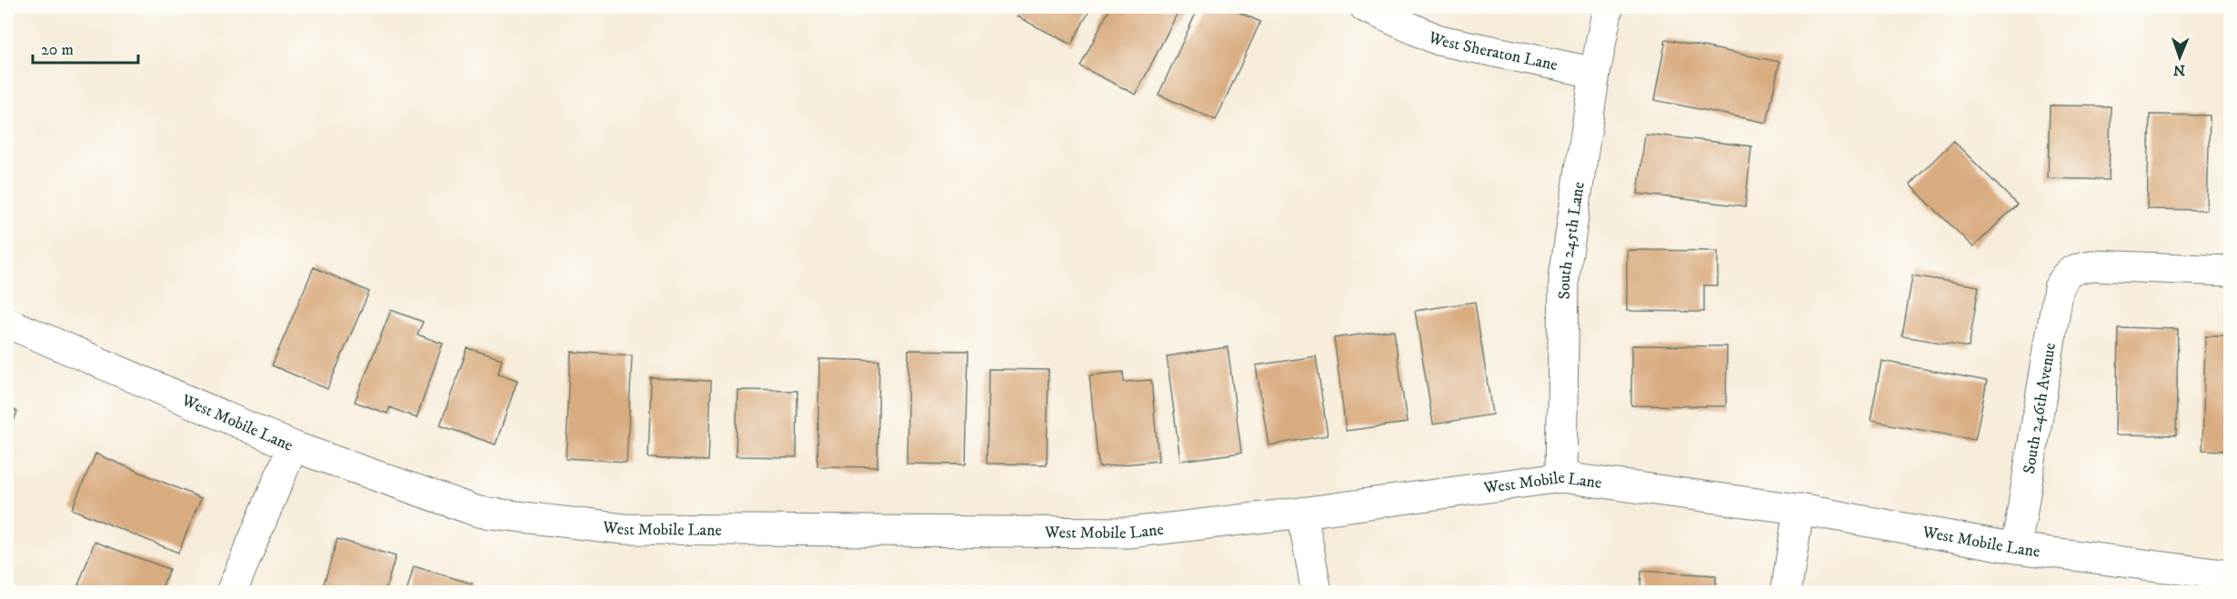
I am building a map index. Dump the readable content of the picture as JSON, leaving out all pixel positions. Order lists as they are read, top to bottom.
{
  "streets": {
    "street": [
      "West Sheraton Lane",
      "South 245th Lane",
      "South 246th Avenue",
      "West Mobile Lane"
    ]
  },
  "crossings": [
    ["West Sheraton Lane", "South 245th Lane"],
    ["South 245th Lane", "West Mobile Lane"],
    ["South 246th Avenue", "West Mobile Lane"]
  ],
  "scale_bar": "20 m",
  "north": "bottom"
}
